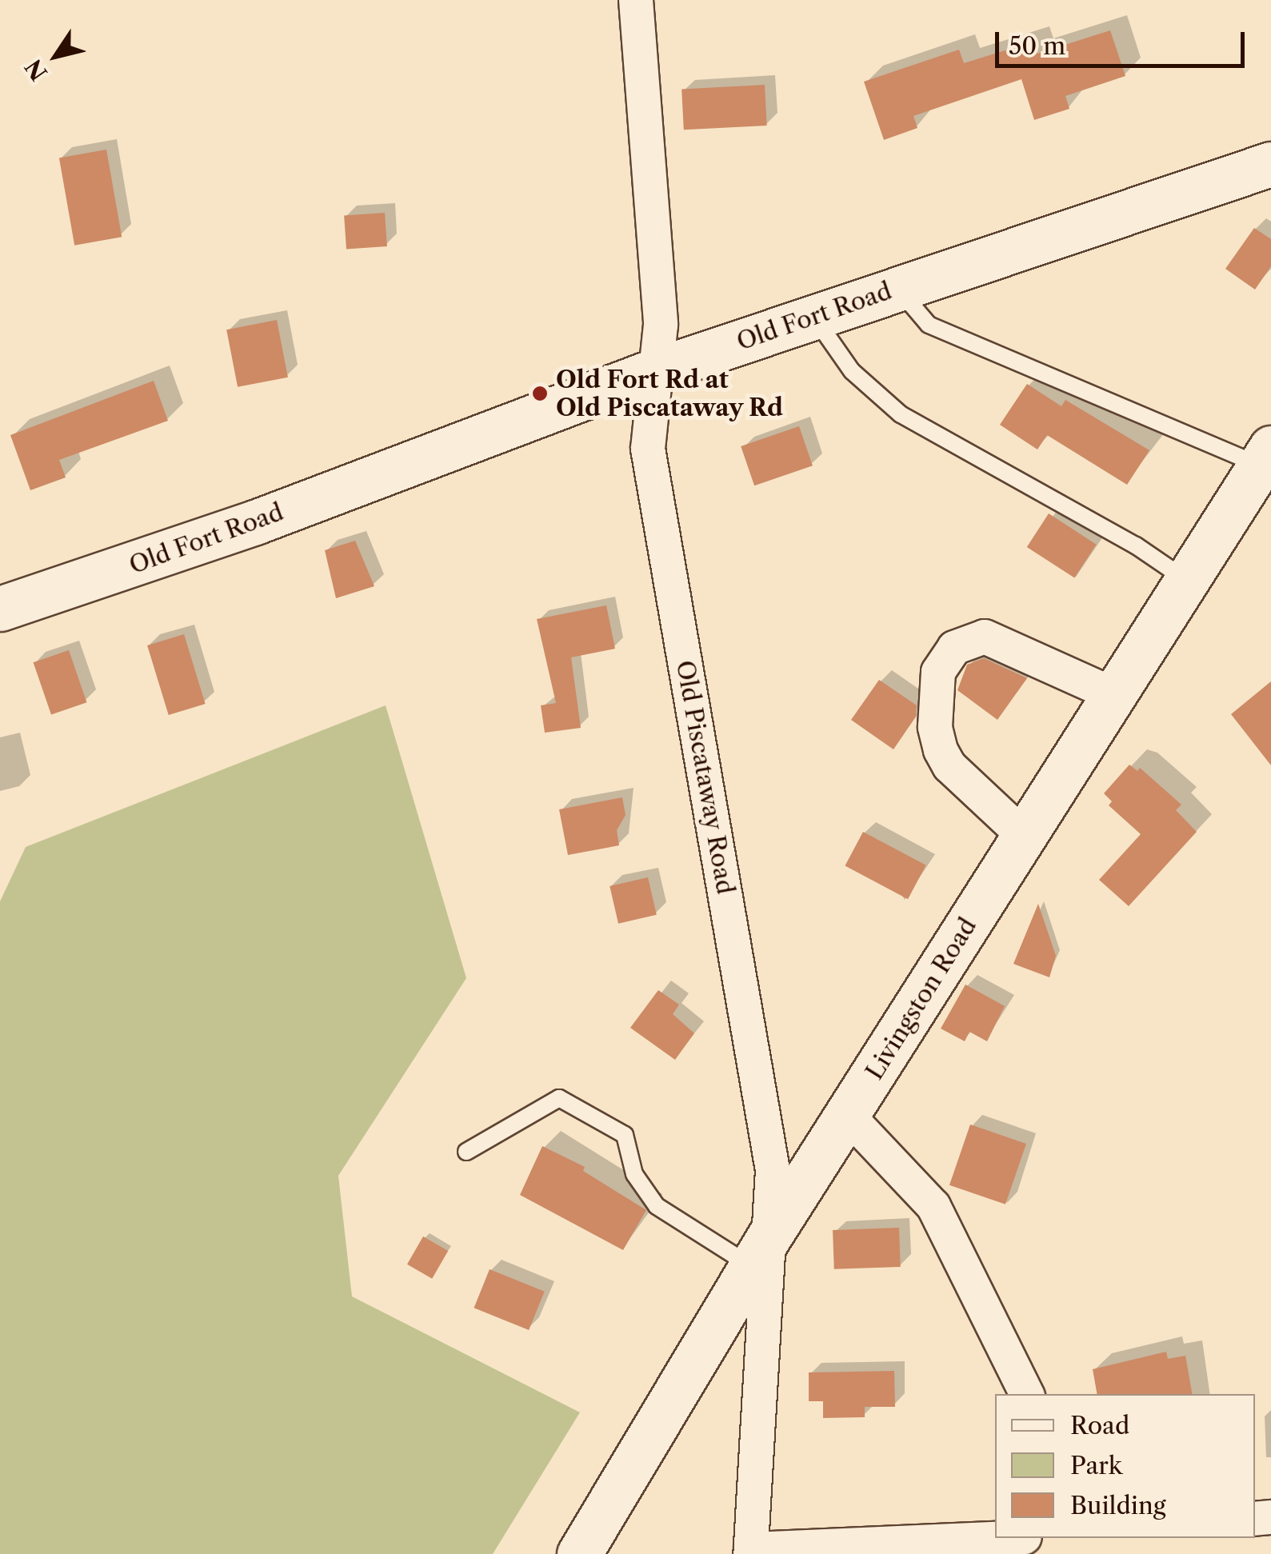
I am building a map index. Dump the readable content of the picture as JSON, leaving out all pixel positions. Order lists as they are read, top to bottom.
{
  "streets": {
    "main road": ["Old Fort Road", "Livingston Road"],
    "street": ["Old Piscataway Road"]
  },
  "crossings": [
    ["Old Fort Road", "Old Piscataway Road"],
    ["Old Piscataway Road", "Livingston Road"]
  ],
  "places": ["Old Fort Rd at Old Piscataway Rd"],
  "legend": ["Road", "Park", "Building"],
  "scale_bar": "50 m",
  "north": "bottom left"
}
